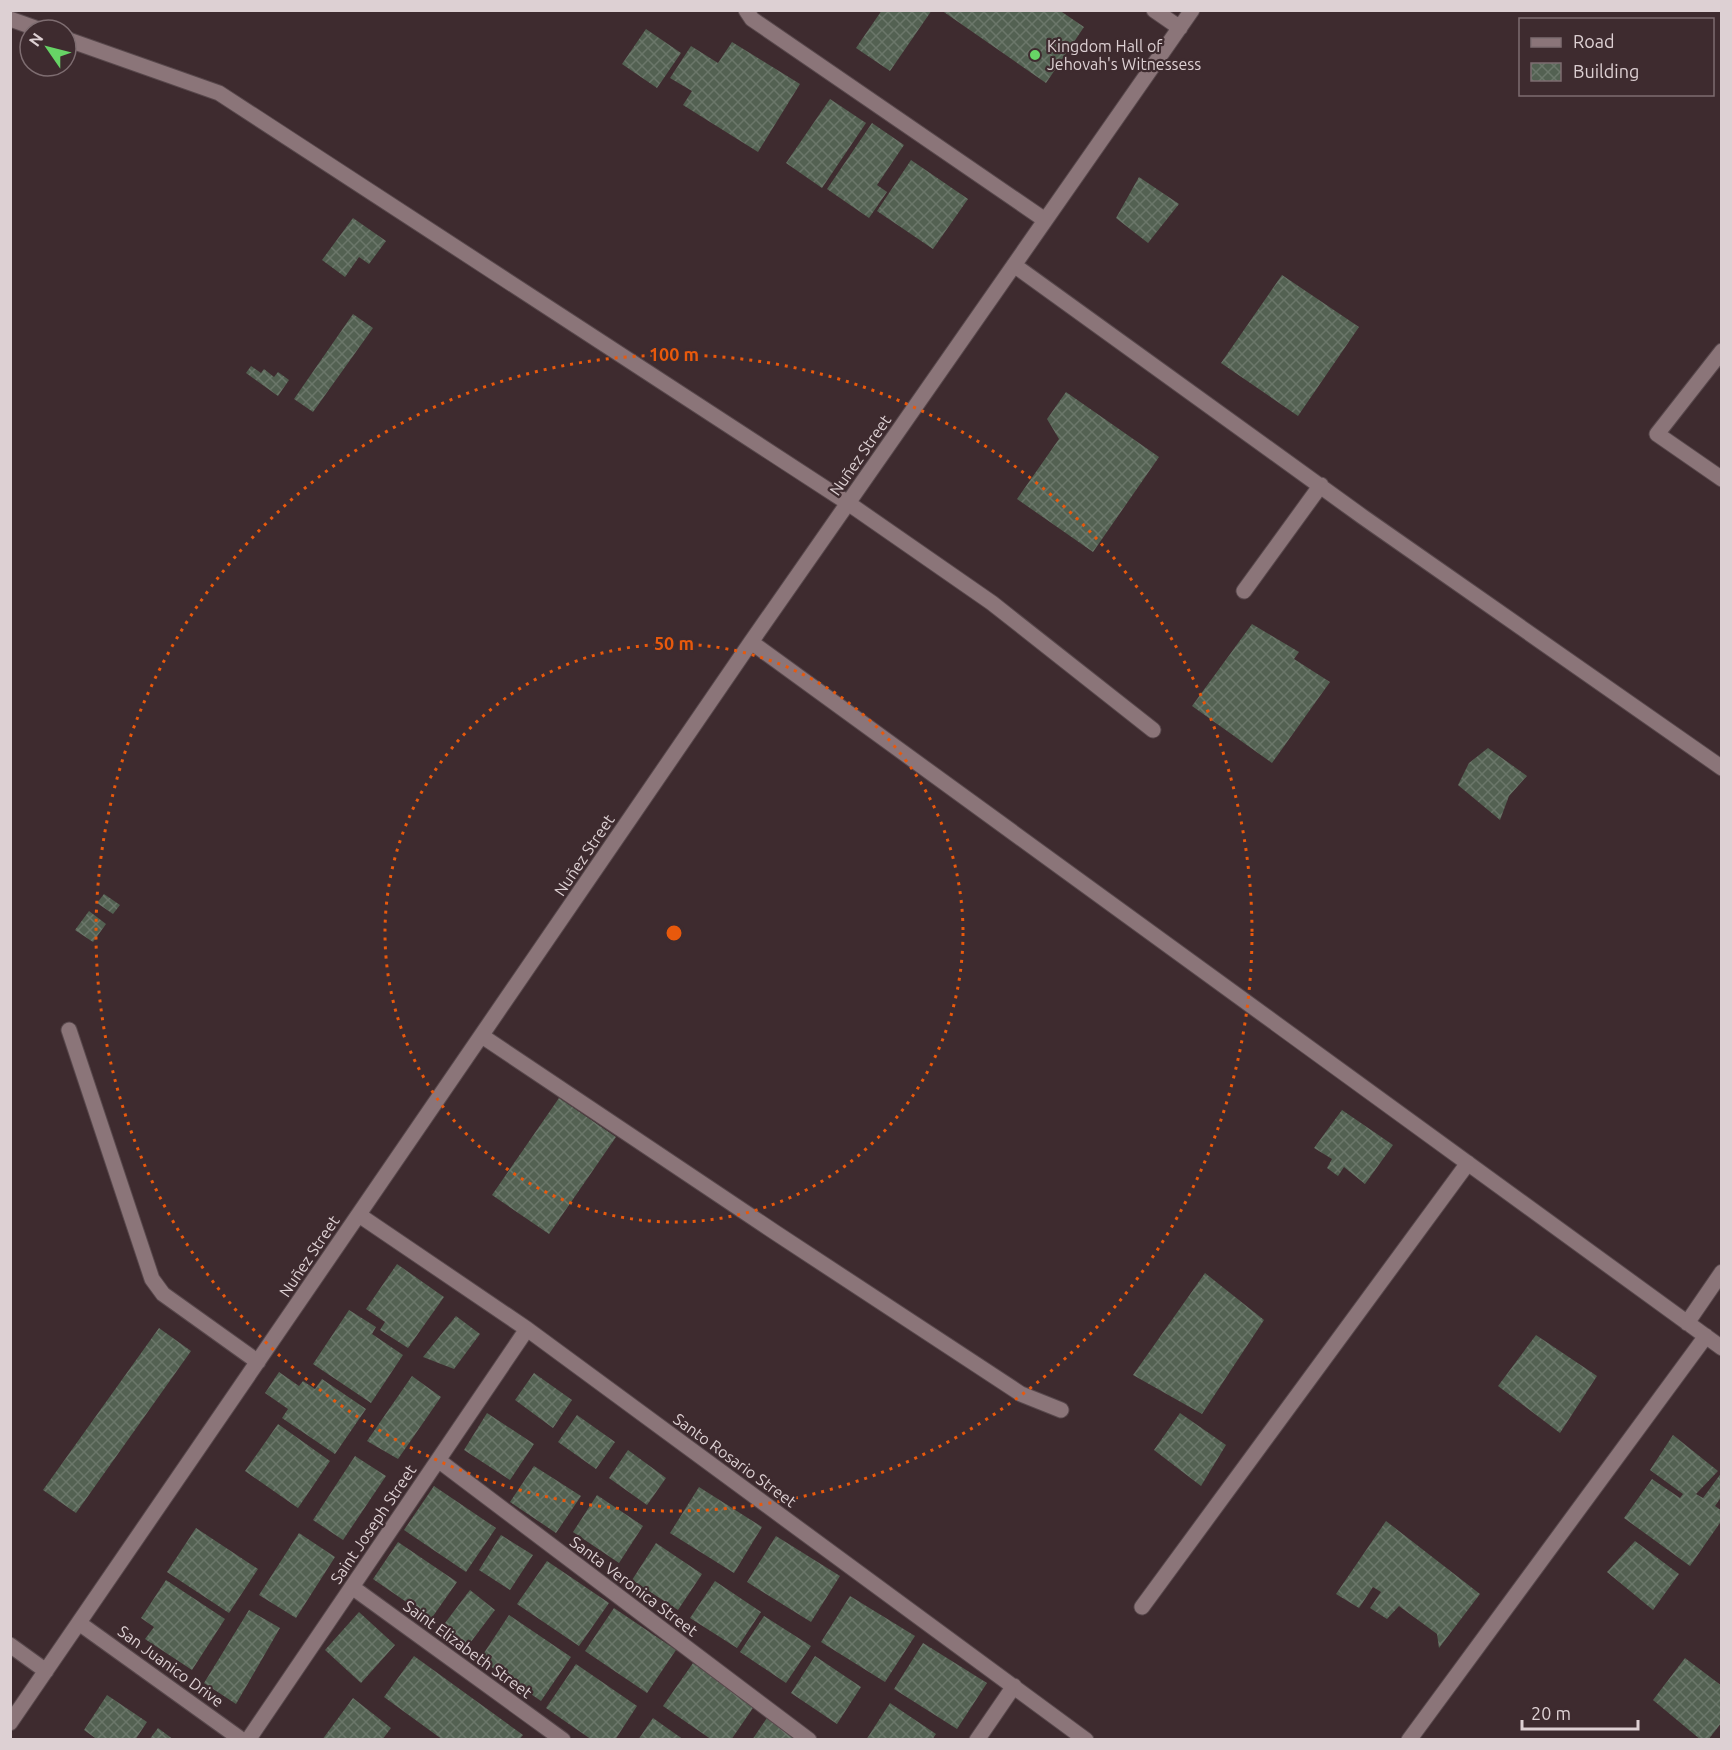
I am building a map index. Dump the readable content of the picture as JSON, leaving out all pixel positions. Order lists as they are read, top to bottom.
{
  "streets": {
    "street": [
      "Nuñez Street",
      "Santo Rosario Street",
      "Saint Joseph Street",
      "Santa Veronica Street",
      "Saint Elizabeth Street",
      "San Juanico Drive"
    ]
  },
  "crossings": [
    ["Nuñez Street", "Santo Rosario Street"],
    ["Nuñez Street", "San Juanico Drive"],
    ["Santo Rosario Street", "Saint Joseph Street"],
    ["Saint Joseph Street", "Santa Veronica Street"],
    ["Saint Joseph Street", "Saint Elizabeth Street"]
  ],
  "places": ["Kingdom Hall of Jehovah's Witnessess"],
  "legend": ["Road", "Building"],
  "scale_bar": "20 m",
  "north": "top left",
  "rings": ["100 m", "50 m"]
}
